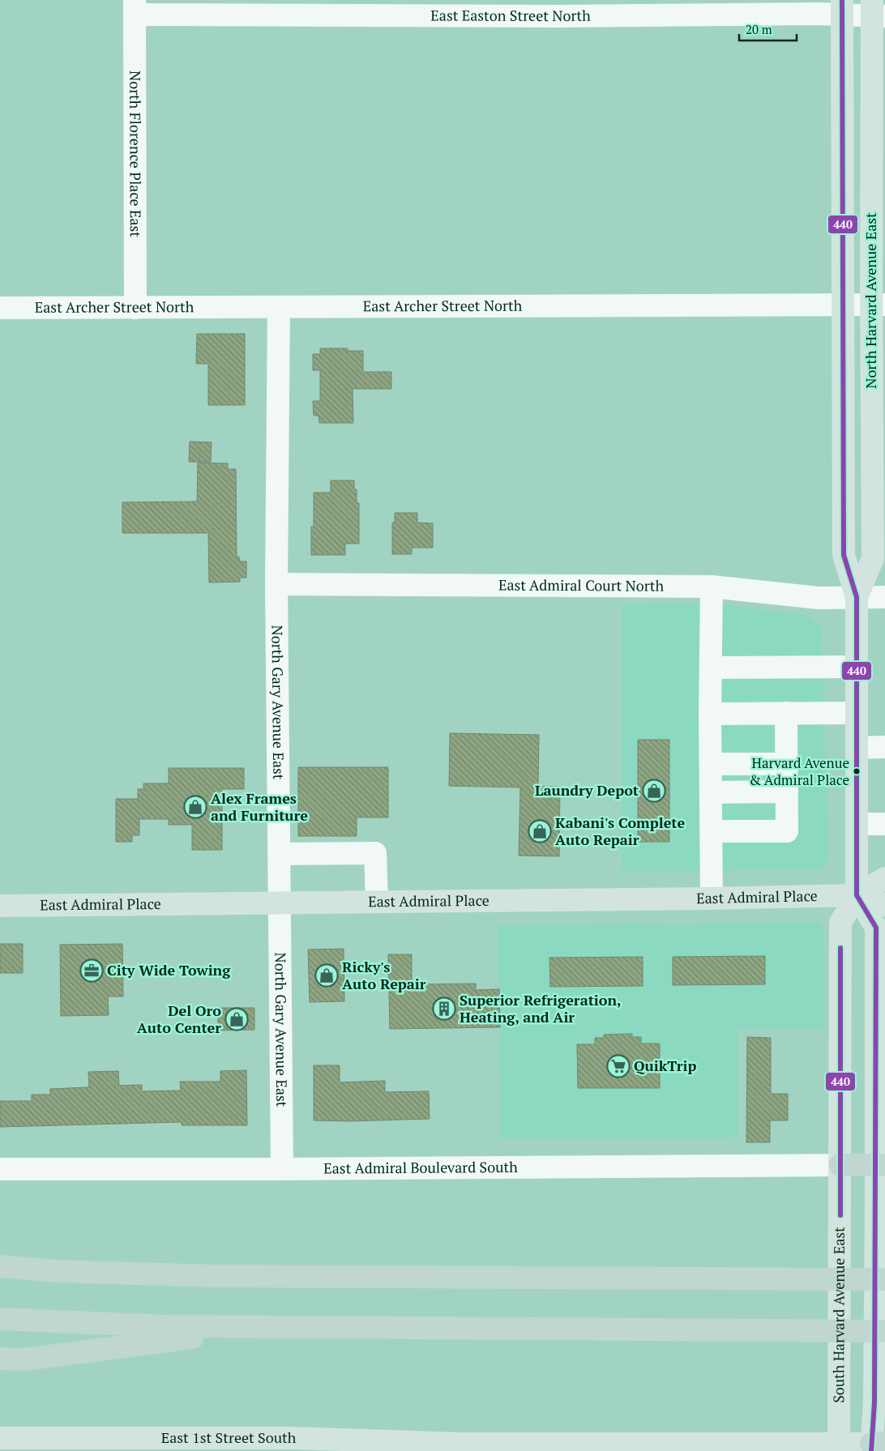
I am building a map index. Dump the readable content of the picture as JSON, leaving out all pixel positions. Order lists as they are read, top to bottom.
{
  "streets": {
    "main road": [
      "North Harvard Avenue East",
      "East Admiral Place",
      "South Harvard Avenue East",
      "East 1st Street South"
    ],
    "street": [
      "East Easton Street North",
      "North Florence Place East",
      "East Archer Street North",
      "East Admiral Court North",
      "North Gary Avenue East",
      "East Admiral Boulevard South"
    ]
  },
  "crossings": [
    ["East Easton Street North", "North Florence Place East"],
    ["East Easton Street North", "North Harvard Avenue East"],
    ["North Florence Place East", "East Archer Street North"],
    ["North Harvard Avenue East", "East Archer Street North"],
    ["North Harvard Avenue East", "East Admiral Court North"],
    ["North Harvard Avenue East", "East Admiral Place"],
    ["North Harvard Avenue East", "South Harvard Avenue East"],
    ["East Archer Street North", "North Gary Avenue East"],
    ["East Admiral Court North", "North Gary Avenue East"],
    ["North Gary Avenue East", "East Admiral Place"],
    ["North Gary Avenue East", "East Admiral Boulevard South"],
    ["East Admiral Place", "South Harvard Avenue East"],
    ["East Admiral Boulevard South", "South Harvard Avenue East"],
    ["South Harvard Avenue East", "East 1st Street South"]
  ],
  "places": {
    "other": ["Harvard Avenue & Admiral Place"],
    "shop": [
      "Laundry Depot",
      "Alex Frames and Furniture",
      "Kabani's Complete Auto Repair",
      "Ricky's Auto Repair",
      "Del Oro Auto Center"
    ],
    "office": ["City Wide Towing"],
    "building": ["Superior Refrigeration, Heating, and Air"],
    "supermarket": ["QuikTrip"]
  },
  "lines": ["transit line 440"],
  "scale_bar": "20 m"
}
